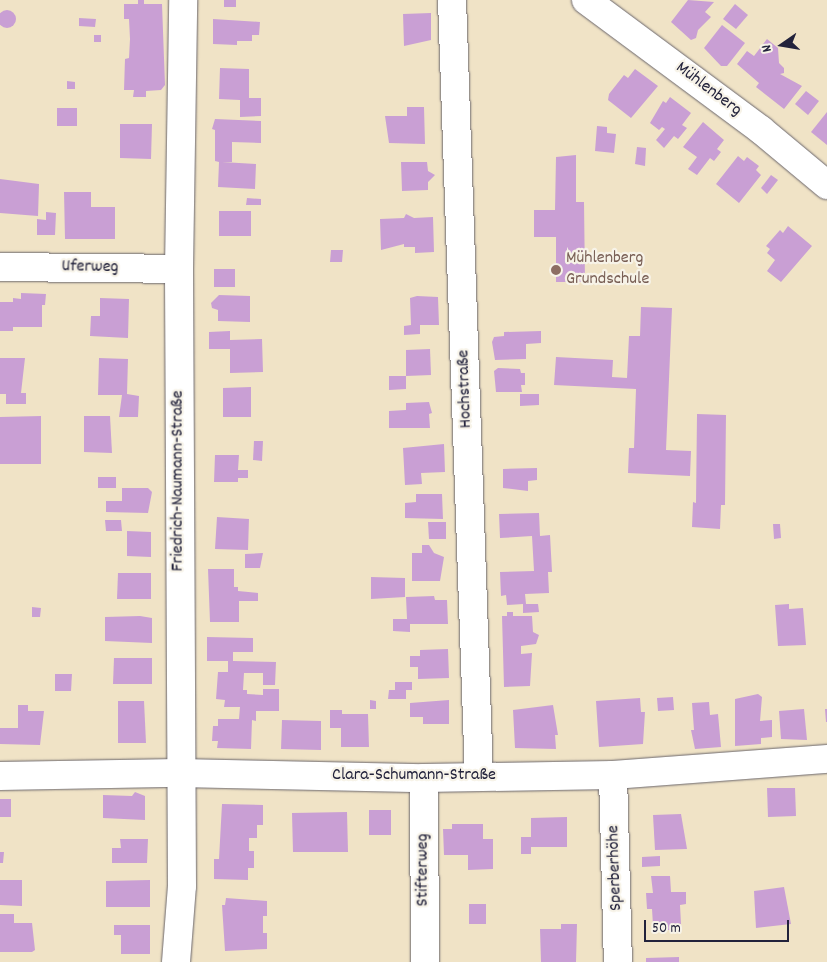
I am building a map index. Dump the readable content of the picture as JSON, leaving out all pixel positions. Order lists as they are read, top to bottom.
{
  "streets": {
    "street": [
      "Mühlenberg",
      "Uferweg",
      "Hochstraße",
      "Friedrich-Naumann-Straße",
      "Clara-Schumann-Straße",
      "Sperberhöhe",
      "Stifterweg"
    ]
  },
  "crossings": [
    ["Uferweg", "Friedrich-Naumann-Straße"],
    ["Hochstraße", "Clara-Schumann-Straße"],
    ["Friedrich-Naumann-Straße", "Clara-Schumann-Straße"],
    ["Clara-Schumann-Straße", "Sperberhöhe"],
    ["Clara-Schumann-Straße", "Stifterweg"]
  ],
  "places": ["Mühlenberg Grundschule"],
  "scale_bar": "50 m",
  "north": "left"
}
